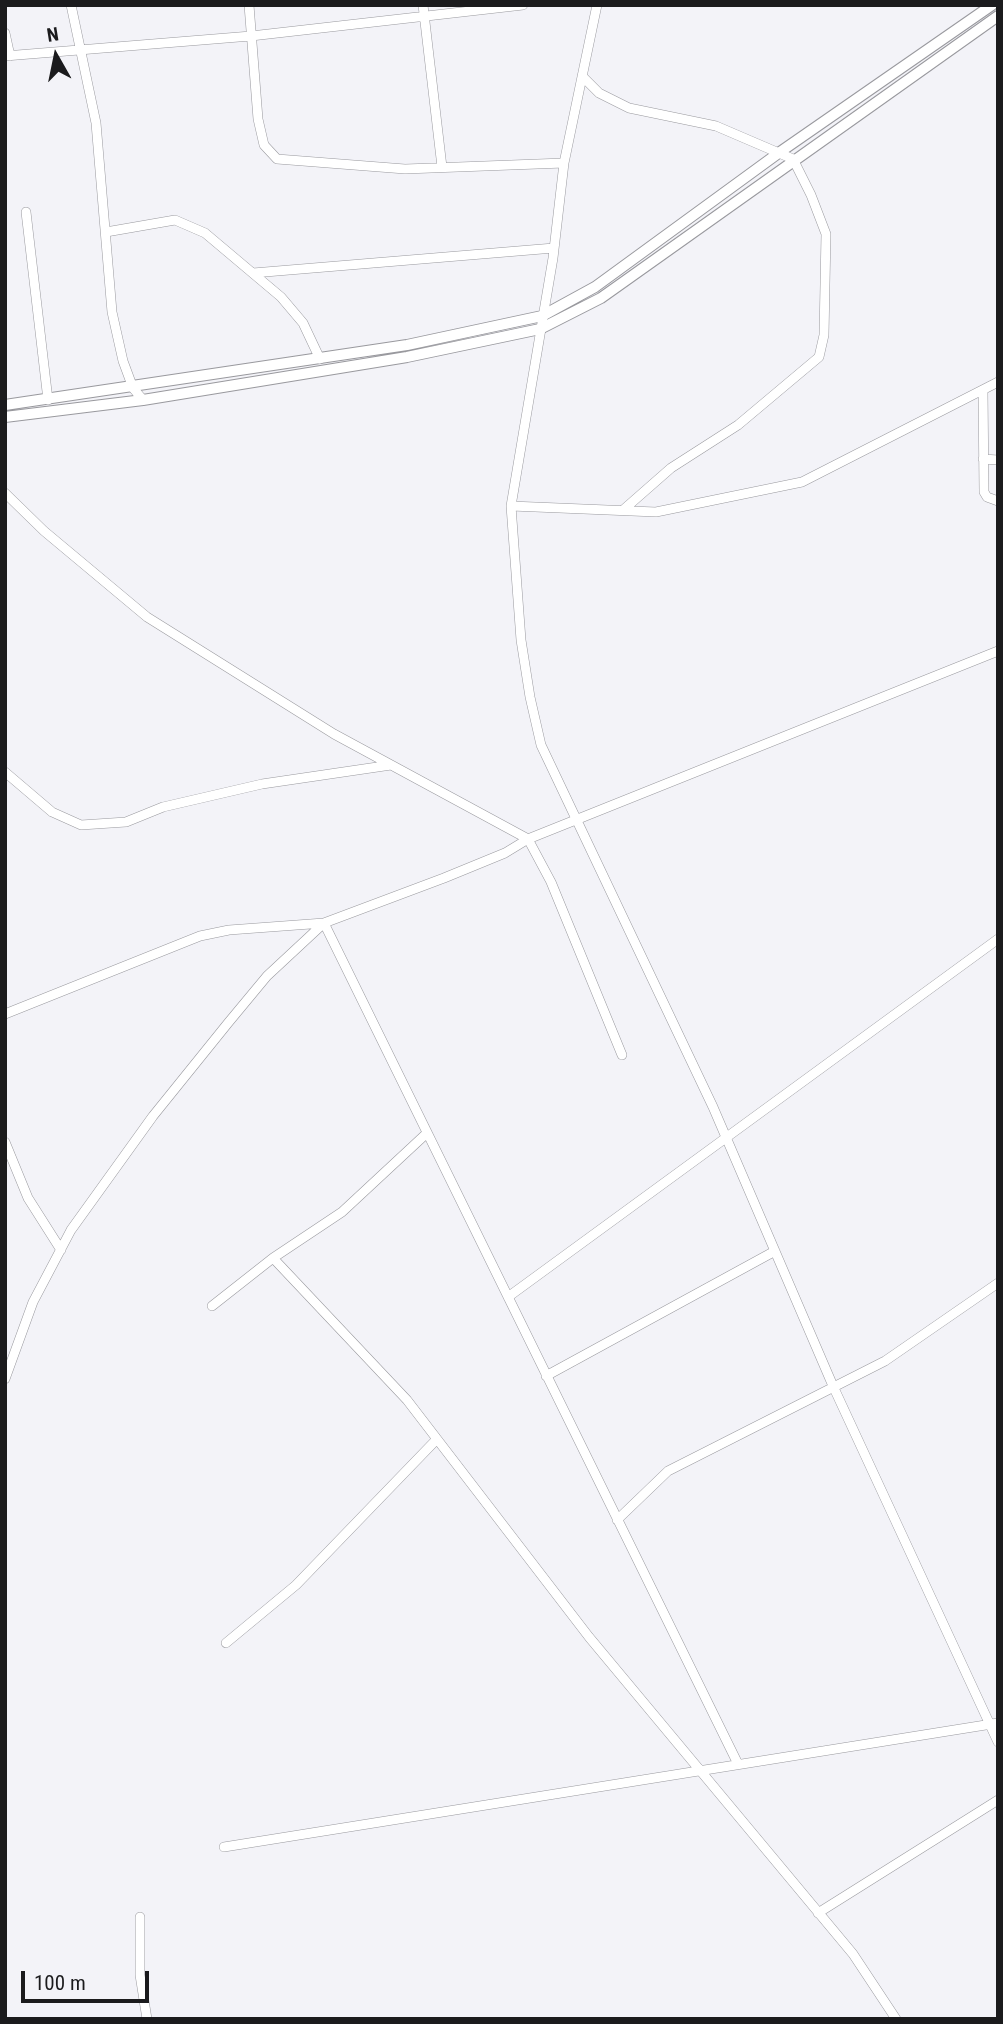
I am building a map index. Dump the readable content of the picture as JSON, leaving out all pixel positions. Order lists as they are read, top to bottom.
{
  "scale_bar": "100 m",
  "north": "top"
}
